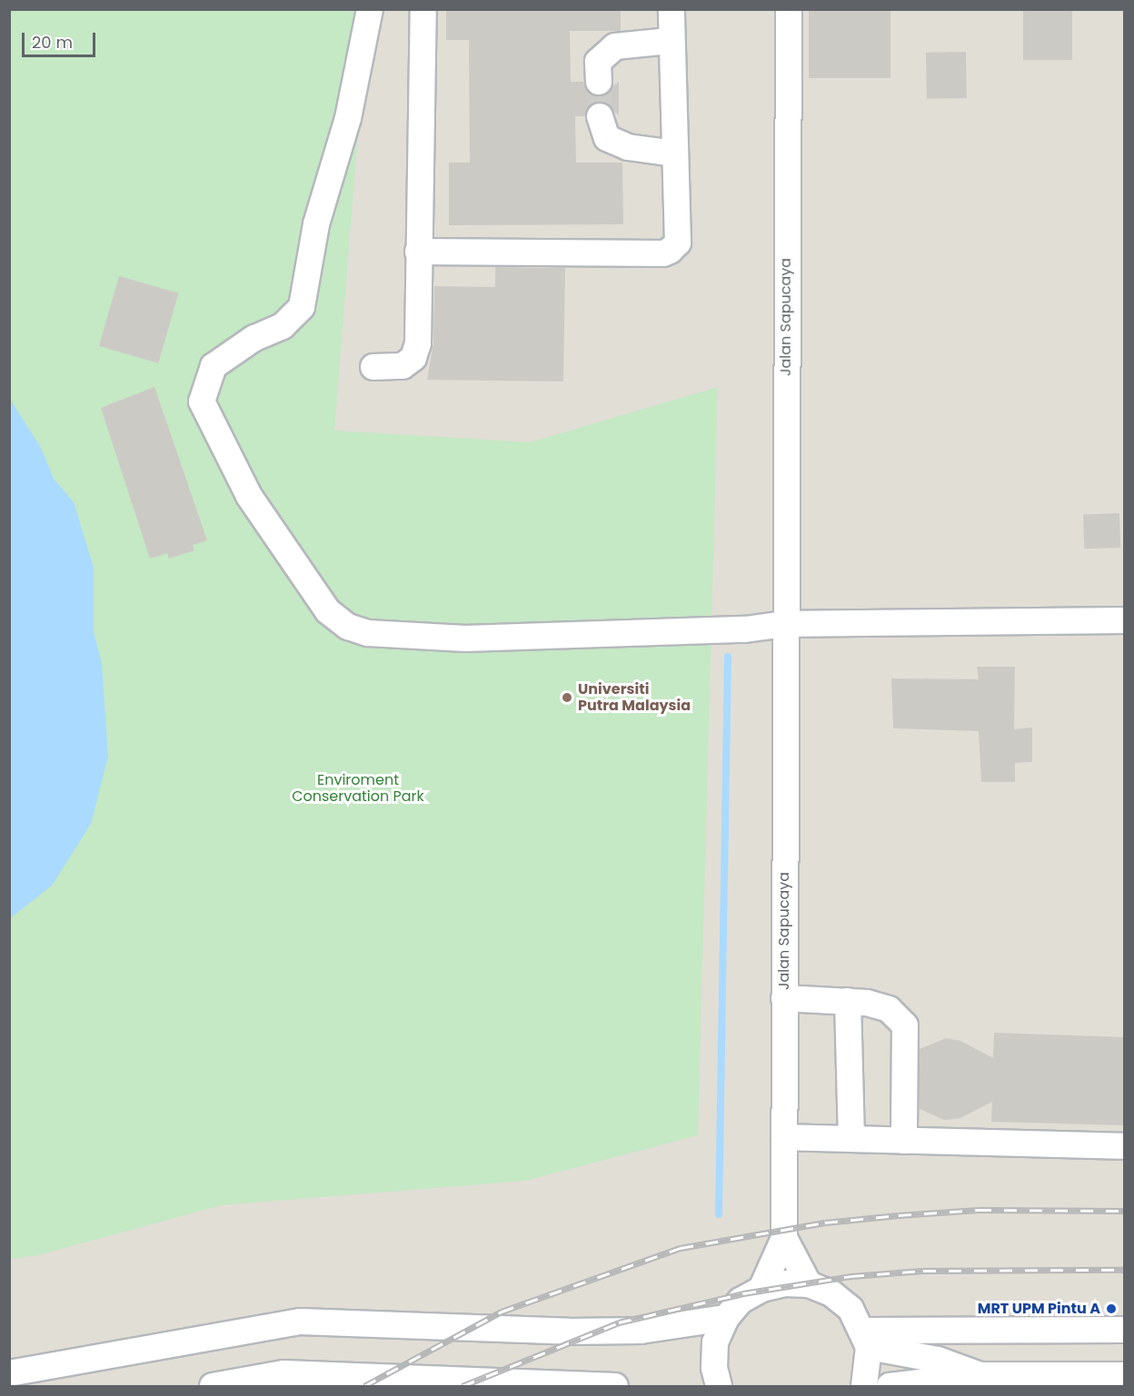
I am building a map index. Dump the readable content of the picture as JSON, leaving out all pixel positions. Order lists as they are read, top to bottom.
{
  "streets": {
    "street": ["Jalan Sapucaya"]
  },
  "parks": ["Enviroment Conservation Park"],
  "places": ["Universiti Putra Malaysia", "MRT UPM Pintu A"],
  "scale_bar": "20 m"
}
